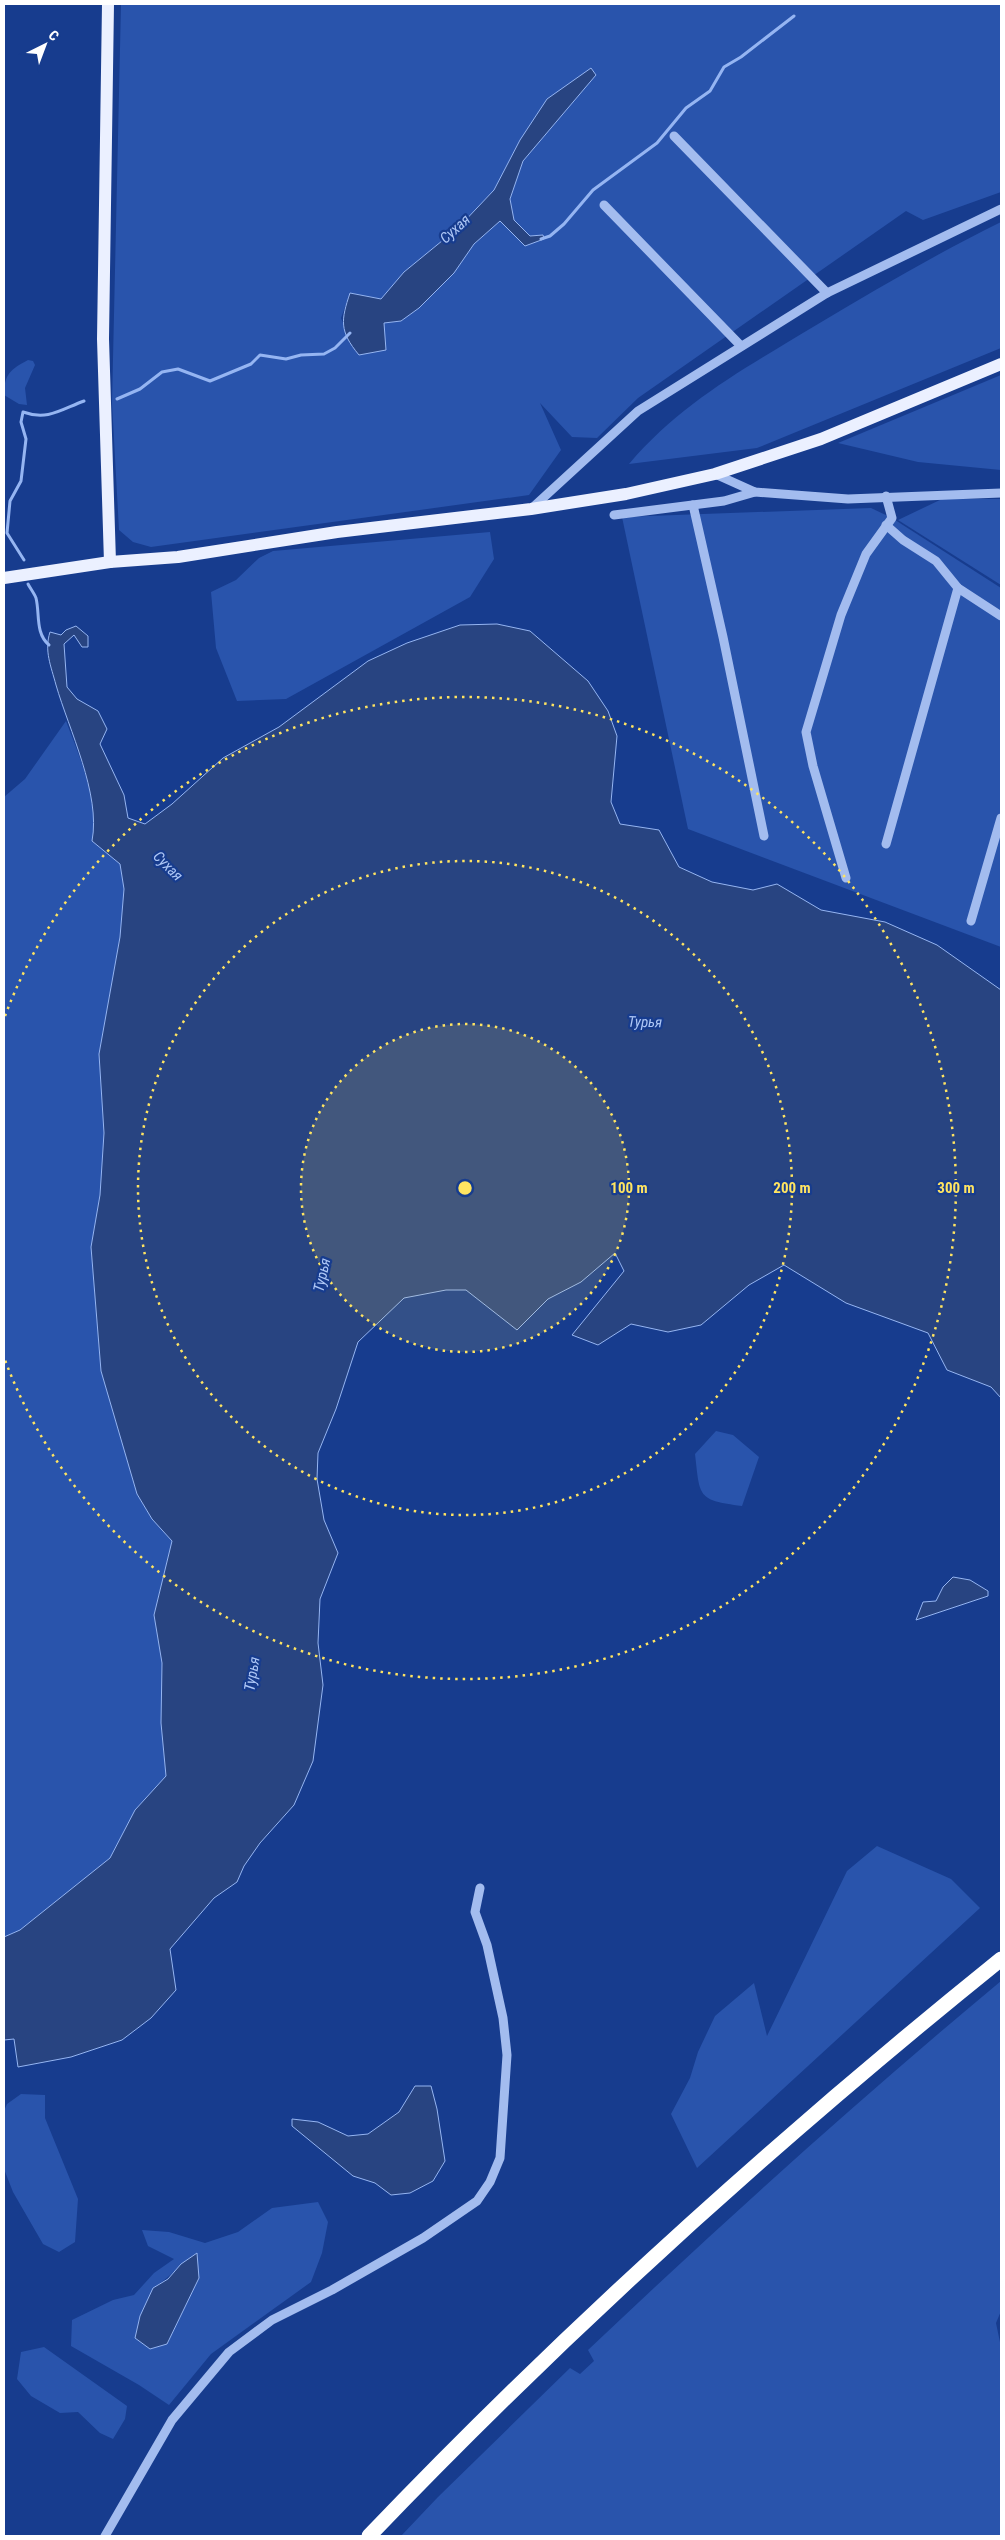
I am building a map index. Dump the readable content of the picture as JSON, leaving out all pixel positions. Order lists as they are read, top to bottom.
{
  "water": ["Сухая", "Турья"],
  "north": "top right",
  "rings": ["100 m", "200 m", "300 m"]
}
